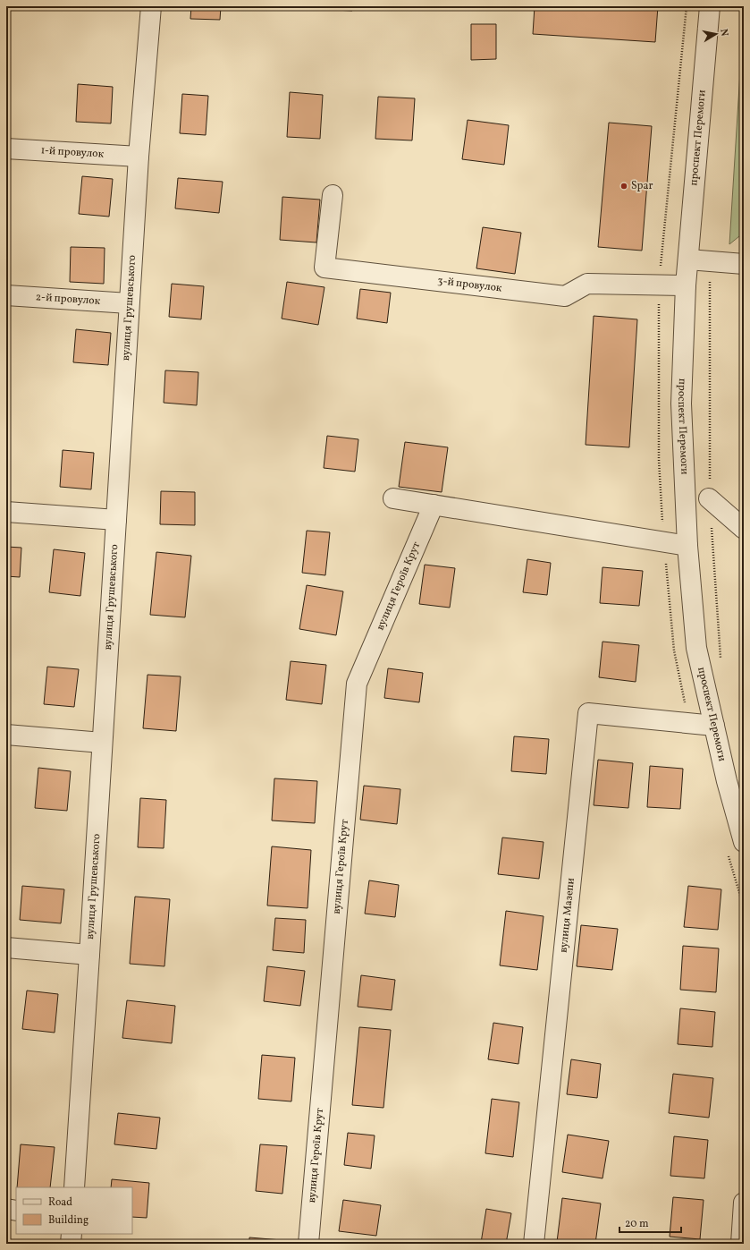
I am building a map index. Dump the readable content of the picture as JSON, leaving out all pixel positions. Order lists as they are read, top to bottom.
{
  "streets": {
    "street": [
      "проспект Перемоги",
      "1-й провулок",
      "3-й провулок",
      "2-й провулок",
      "вулиця Грушевського",
      "вулиця Героїв Крут",
      "вулиця Мазепи"
    ]
  },
  "crossings": [
    ["проспект Перемоги", "3-й провулок"],
    ["проспект Перемоги", "вулиця Мазепи"],
    ["1-й провулок", "вулиця Грушевського"],
    ["2-й провулок", "вулиця Грушевського"]
  ],
  "places": ["Spar"],
  "legend": ["Road", "Building"],
  "scale_bar": "20 m",
  "north": "right"
}
